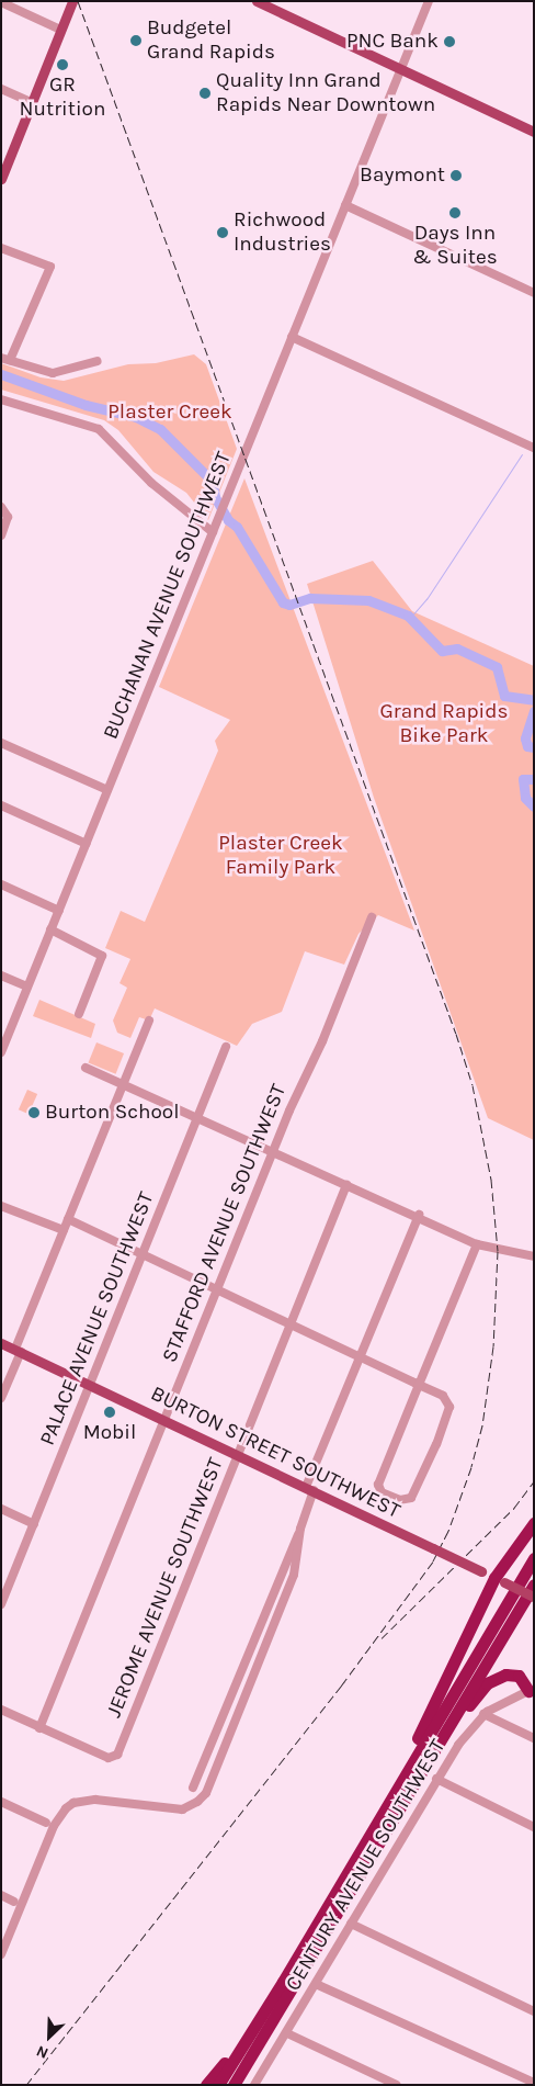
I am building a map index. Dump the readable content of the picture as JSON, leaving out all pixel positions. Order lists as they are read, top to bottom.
{
  "streets": {
    "main road": ["BURTON STREET SOUTHWEST"],
    "street": [
      "BUCHANAN AVENUE SOUTHWEST",
      "STAFFORD AVENUE SOUTHWEST",
      "PALACE AVENUE SOUTHWEST",
      "JEROME AVENUE SOUTHWEST",
      "CENTURY AVENUE SOUTHWEST"
    ]
  },
  "crossings": [
    ["STAFFORD AVENUE SOUTHWEST", "BURTON STREET SOUTHWEST"],
    ["STAFFORD AVENUE SOUTHWEST", "JEROME AVENUE SOUTHWEST"],
    ["PALACE AVENUE SOUTHWEST", "BURTON STREET SOUTHWEST"],
    ["BURTON STREET SOUTHWEST", "JEROME AVENUE SOUTHWEST"]
  ],
  "parks": ["Plaster Creek", "Grand Rapids Bike Park", "Plaster Creek Family Park"],
  "places": [
    "Budgetel Grand Rapids",
    "PNC Bank",
    "GR Nutrition",
    "Quality Inn Grand Rapids Near Downtown",
    "Baymont",
    "Days Inn & Suites",
    "Richwood Industries",
    "Burton School",
    "Mobil"
  ],
  "north": "bottom left"
}
